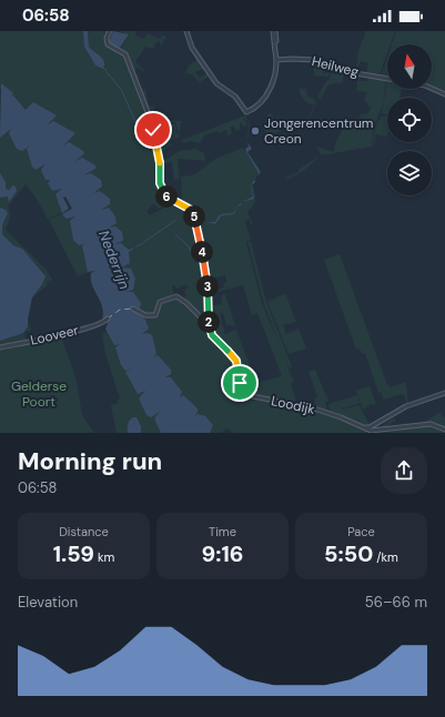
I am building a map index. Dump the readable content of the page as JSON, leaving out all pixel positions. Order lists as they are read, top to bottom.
{
  "streets": {
    "street": ["Heilweg", "Looveer", "Loodijk"]
  },
  "water": ["Nederrijn"],
  "parks": ["Gelderse Poort"],
  "places": ["Jongerencentrum Creon"],
  "north": "top",
  "page": {
    "status": "06:58",
    "pins": [
      "6",
      "5",
      "4",
      "3",
      "2"
    ],
    "heading": ["Morning run", "06:58"],
    "stats": [
      ["Distance", "1.59 km"],
      ["Time", "9:16"],
      ["Pace", "5:50 /km"]
    ],
    "chart": ["Elevation", "56–66 m"]
  }
}
